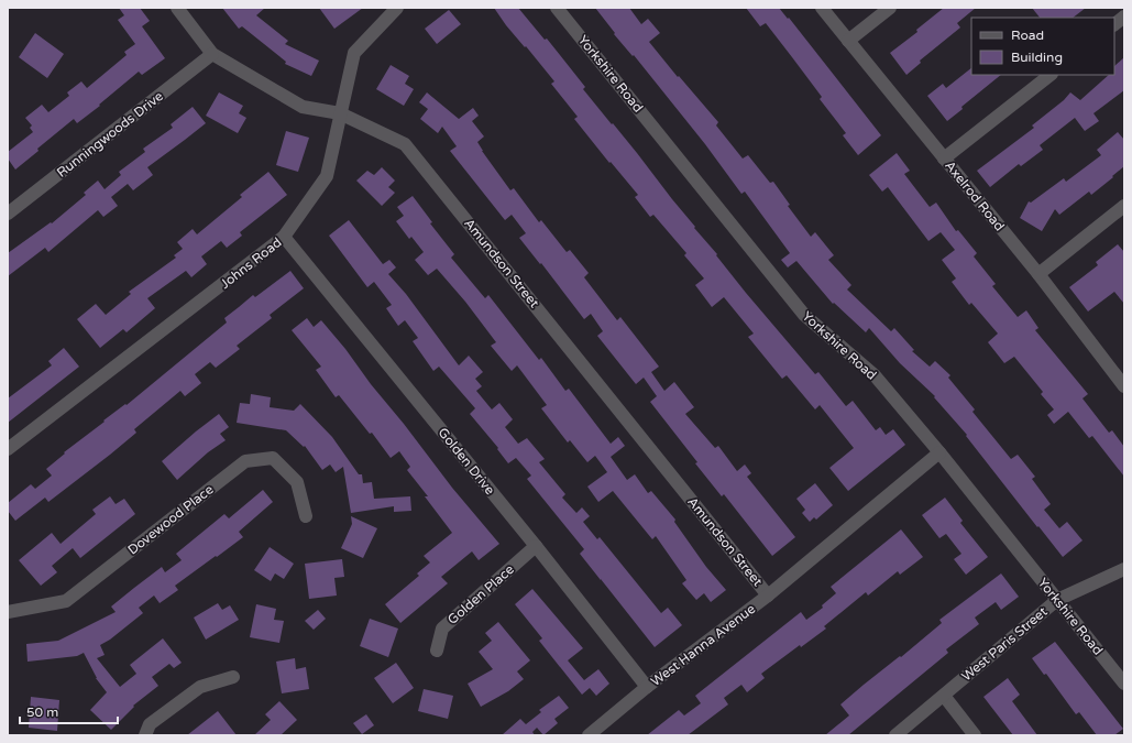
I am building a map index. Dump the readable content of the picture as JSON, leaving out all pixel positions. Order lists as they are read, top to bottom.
{
  "streets": {
    "street": [
      "Yorkshire Road",
      "Runningwoods Drive",
      "Axelrod Road",
      "Johns Road",
      "Amundson Street",
      "Golden Drive",
      "Dovewood Place",
      "Golden Place",
      "West Paris Street",
      "West Hanna Avenue"
    ]
  },
  "crossings": [
    ["Yorkshire Road", "West Paris Street"],
    ["Yorkshire Road", "West Hanna Avenue"],
    ["Runningwoods Drive", "Amundson Street"],
    ["Johns Road", "Amundson Street"],
    ["Johns Road", "Golden Drive"],
    ["Amundson Street", "West Hanna Avenue"],
    ["Golden Drive", "Golden Place"],
    ["Golden Drive", "West Hanna Avenue"]
  ],
  "legend": ["Road", "Building"],
  "scale_bar": "50 m"
}
